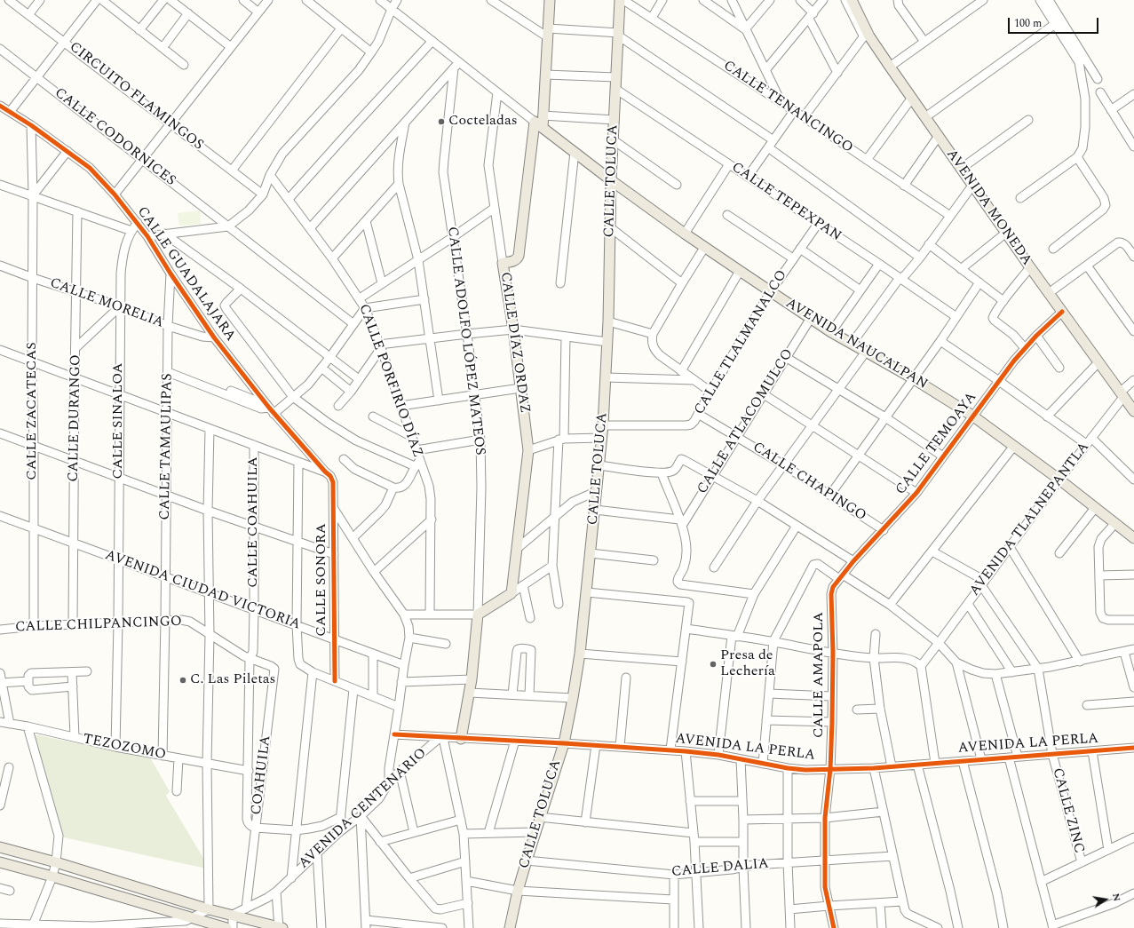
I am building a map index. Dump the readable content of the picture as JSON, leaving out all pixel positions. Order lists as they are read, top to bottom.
{
  "streets": {
    "main road": [
      "CALLE TOLUCA",
      "AVENIDA MONEDA",
      "CALLE ADOLFO LÓPEZ MATEOS",
      "CALLE DÍAZ ORDAZ",
      "AVENIDA NAUCALPAN"
    ],
    "street": [
      "CIRCUITO FLAMINGOS",
      "CALLE TENANCINGO",
      "CALLE CODORNICES",
      "CALLE TEPEXPAN",
      "CALLE GUADALAJARA",
      "CALLE MORELIA",
      "CALLE TLALMANALCO",
      "CALLE PORFIRIO DÍAZ",
      "CALLE ZACATECAS",
      "CALLE DURANGO",
      "CALLE SINALOA",
      "CALLE ATLACOMULCO",
      "CALLE TEMOAYA",
      "CALLE TAMAULIPAS",
      "CALLE CHAPINGO",
      "AVENIDA TLALNEPANTLA",
      "CALLE COAHUILA",
      "CALLE SONORA",
      "AVENIDA CIUDAD VICTORIA",
      "CALLE CHILPANCINGO",
      "CALLE AMAPOLA",
      "AVENIDA LA PERLA",
      "TEZOZOMO",
      "COAHUILA",
      "AVENIDA CENTENARIO",
      "CALLE ZINC",
      "CALLE DALIA"
    ]
  },
  "crossings": [
    ["CALLE TOLUCA", "CALLE TEPEXPAN"],
    ["CALLE TOLUCA", "CALLE TLALMANALCO"],
    ["CALLE TOLUCA", "AVENIDA NAUCALPAN"],
    ["CALLE TOLUCA", "AVENIDA LA PERLA"],
    ["CALLE TOLUCA", "CALLE DALIA"],
    ["CALLE TEPEXPAN", "CALLE TLALMANALCO"],
    ["AVENIDA MONEDA", "CALLE TEMOAYA"],
    ["AVENIDA MONEDA", "AVENIDA TLALNEPANTLA"],
    ["CALLE GUADALAJARA", "CALLE MORELIA"],
    ["CALLE GUADALAJARA", "CALLE ZACATECAS"],
    ["CALLE GUADALAJARA", "CALLE SINALOA"],
    ["CALLE GUADALAJARA", "CALLE TAMAULIPAS"],
    ["CALLE GUADALAJARA", "CALLE SONORA"],
    ["CALLE MORELIA", "CALLE ZACATECAS"],
    ["CALLE MORELIA", "CALLE DURANGO"],
    ["CALLE MORELIA", "CALLE SINALOA"],
    ["CALLE MORELIA", "CALLE TAMAULIPAS"],
    ["CALLE ADOLFO LÓPEZ MATEOS", "AVENIDA LA PERLA"],
    ["CALLE TLALMANALCO", "AVENIDA NAUCALPAN"],
    ["CALLE TLALMANALCO", "CALLE CHAPINGO"],
    ["AVENIDA NAUCALPAN", "CALLE ATLACOMULCO"],
    ["AVENIDA NAUCALPAN", "CALLE TEMOAYA"],
    ["AVENIDA NAUCALPAN", "AVENIDA TLALNEPANTLA"],
    ["CALLE ZACATECAS", "AVENIDA CIUDAD VICTORIA"],
    ["CALLE ZACATECAS", "CALLE CHILPANCINGO"],
    ["CALLE DURANGO", "AVENIDA CIUDAD VICTORIA"],
    ["CALLE DURANGO", "CALLE CHILPANCINGO"],
    ["CALLE SINALOA", "AVENIDA CIUDAD VICTORIA"],
    ["CALLE SINALOA", "CALLE CHILPANCINGO"],
    ["CALLE SINALOA", "TEZOZOMO"],
    ["CALLE ATLACOMULCO", "CALLE CHAPINGO"],
    ["CALLE TEMOAYA", "CALLE CHAPINGO"],
    ["CALLE TEMOAYA", "CALLE AMAPOLA"],
    ["CALLE TAMAULIPAS", "AVENIDA CIUDAD VICTORIA"],
    ["CALLE TAMAULIPAS", "CALLE CHILPANCINGO"],
    ["CALLE TAMAULIPAS", "TEZOZOMO"],
    ["AVENIDA TLALNEPANTLA", "CALLE ZINC"],
    ["CALLE COAHUILA", "AVENIDA CIUDAD VICTORIA"],
    ["CALLE COAHUILA", "CALLE CHILPANCINGO"],
    ["CALLE COAHUILA", "TEZOZOMO"],
    ["CALLE COAHUILA", "COAHUILA"],
    ["CALLE SONORA", "AVENIDA CIUDAD VICTORIA"],
    ["CALLE CHILPANCINGO", "COAHUILA"],
    ["CALLE AMAPOLA", "AVENIDA LA PERLA"],
    ["CALLE AMAPOLA", "CALLE DALIA"],
    ["AVENIDA LA PERLA", "AVENIDA CENTENARIO"],
    ["AVENIDA LA PERLA", "CALLE ZINC"],
    ["COAHUILA", "AVENIDA CENTENARIO"]
  ],
  "places": ["Cocteladas", "Presa de Lechería", "C. Las Piletas"],
  "scale_bar": "100 m",
  "north": "right"
}
